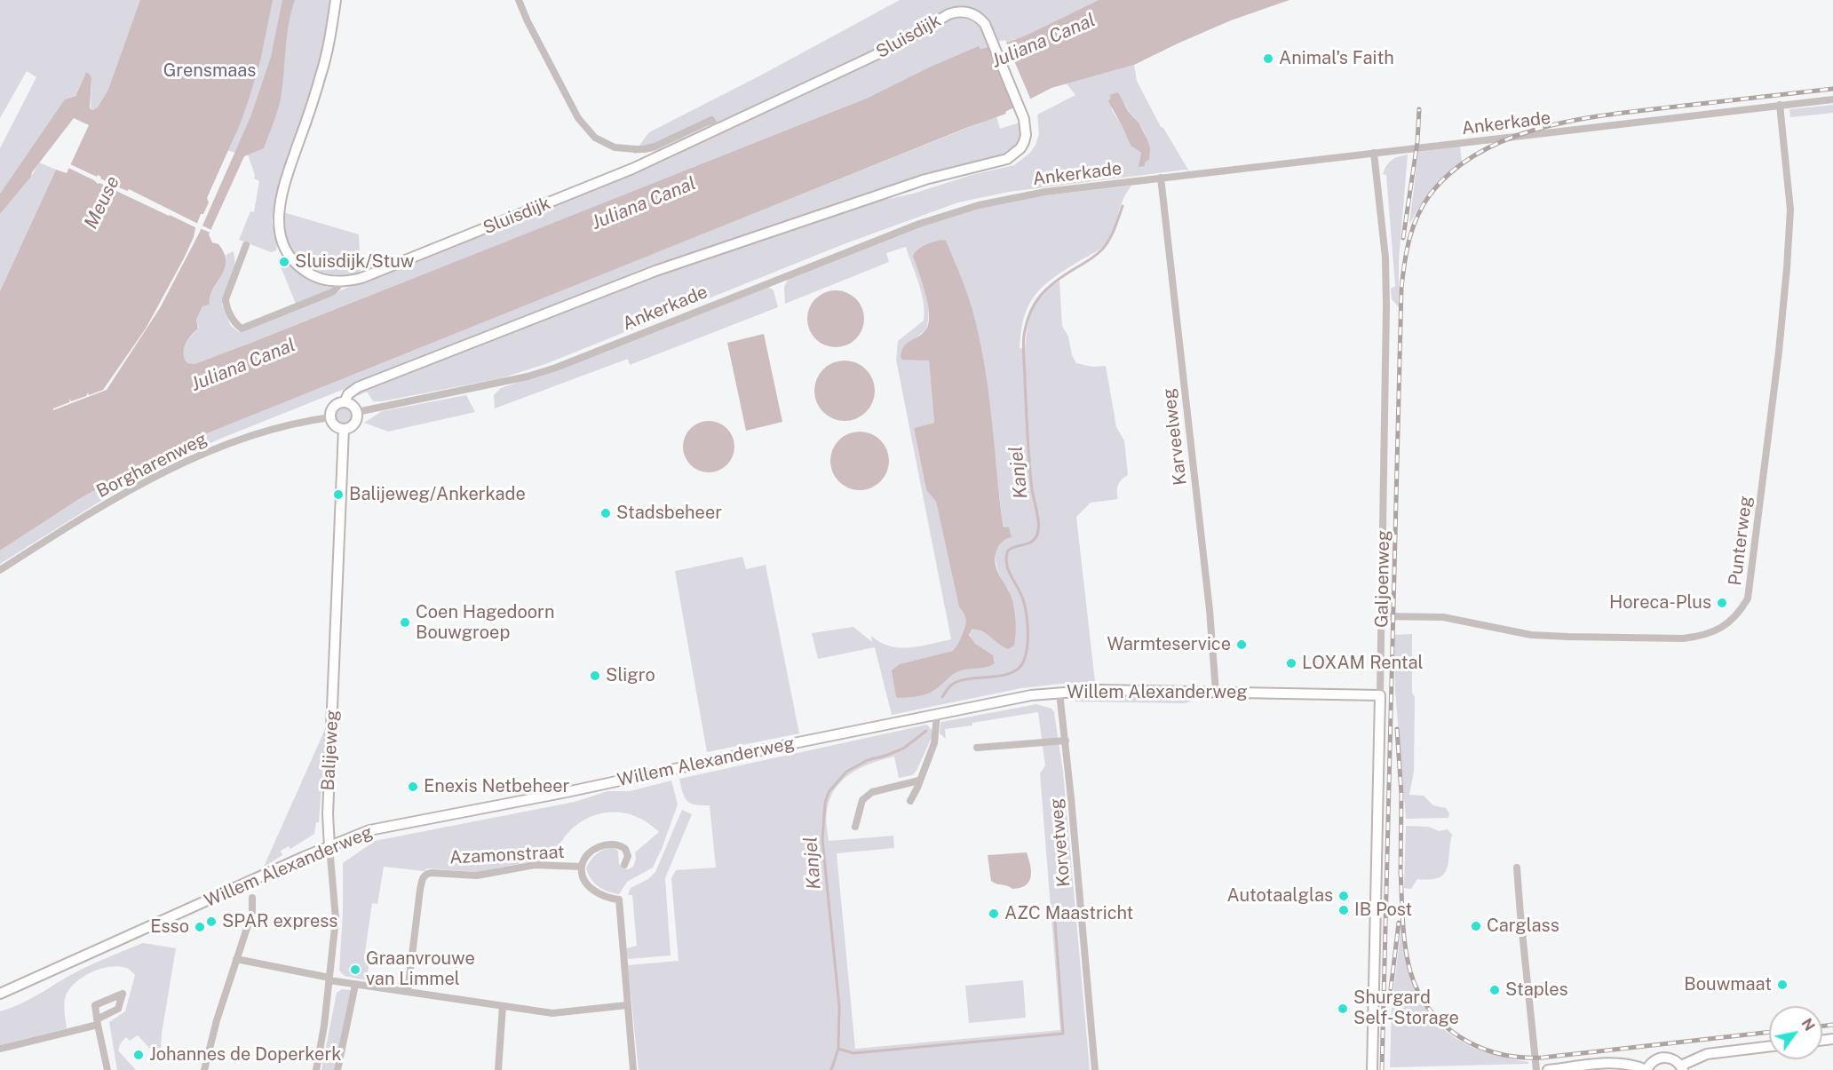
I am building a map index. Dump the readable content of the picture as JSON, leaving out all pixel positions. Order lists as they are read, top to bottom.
{
  "streets": {
    "street": [
      "Sluisdijk",
      "Ankerkade",
      "Karveelweg",
      "Borgharenweg",
      "Punterweg",
      "Galjoenweg",
      "Willem Alexanderweg",
      "Balijeweg",
      "Korvetweg",
      "Azamonstraat"
    ]
  },
  "crossings": [
    ["Sluisdijk", "Ankerkade"],
    ["Sluisdijk", "Borgharenweg"],
    ["Sluisdijk", "Balijeweg"],
    ["Ankerkade", "Karveelweg"],
    ["Ankerkade", "Borgharenweg"],
    ["Ankerkade", "Punterweg"],
    ["Ankerkade", "Galjoenweg"],
    ["Ankerkade", "Balijeweg"],
    ["Karveelweg", "Willem Alexanderweg"],
    ["Borgharenweg", "Balijeweg"],
    ["Punterweg", "Galjoenweg"],
    ["Galjoenweg", "Willem Alexanderweg"],
    ["Willem Alexanderweg", "Balijeweg"],
    ["Willem Alexanderweg", "Korvetweg"]
  ],
  "water": ["Juliana Canal", "Meuse", "Kanjel"],
  "parks": ["Grensmaas"],
  "places": [
    "Animal's Faith",
    "Sluisdijk/Stuw",
    "Balijeweg/Ankerkade",
    "Stadsbeheer",
    "Horeca-Plus",
    "Coen Hagedoorn Bouwgroep",
    "Warmteservice",
    "LOXAM Rental",
    "Sligro",
    "Enexis Netbeheer",
    "Autotaalglas",
    "IB Post",
    "AZC Maastricht",
    "SPAR express",
    "Carglass",
    "Esso",
    "Graanvrouwe van Limmel",
    "Bouwmaat",
    "Staples",
    "Shurgard Self-Storage",
    "Johannes de Doperkerk"
  ],
  "north": "top right"
}
